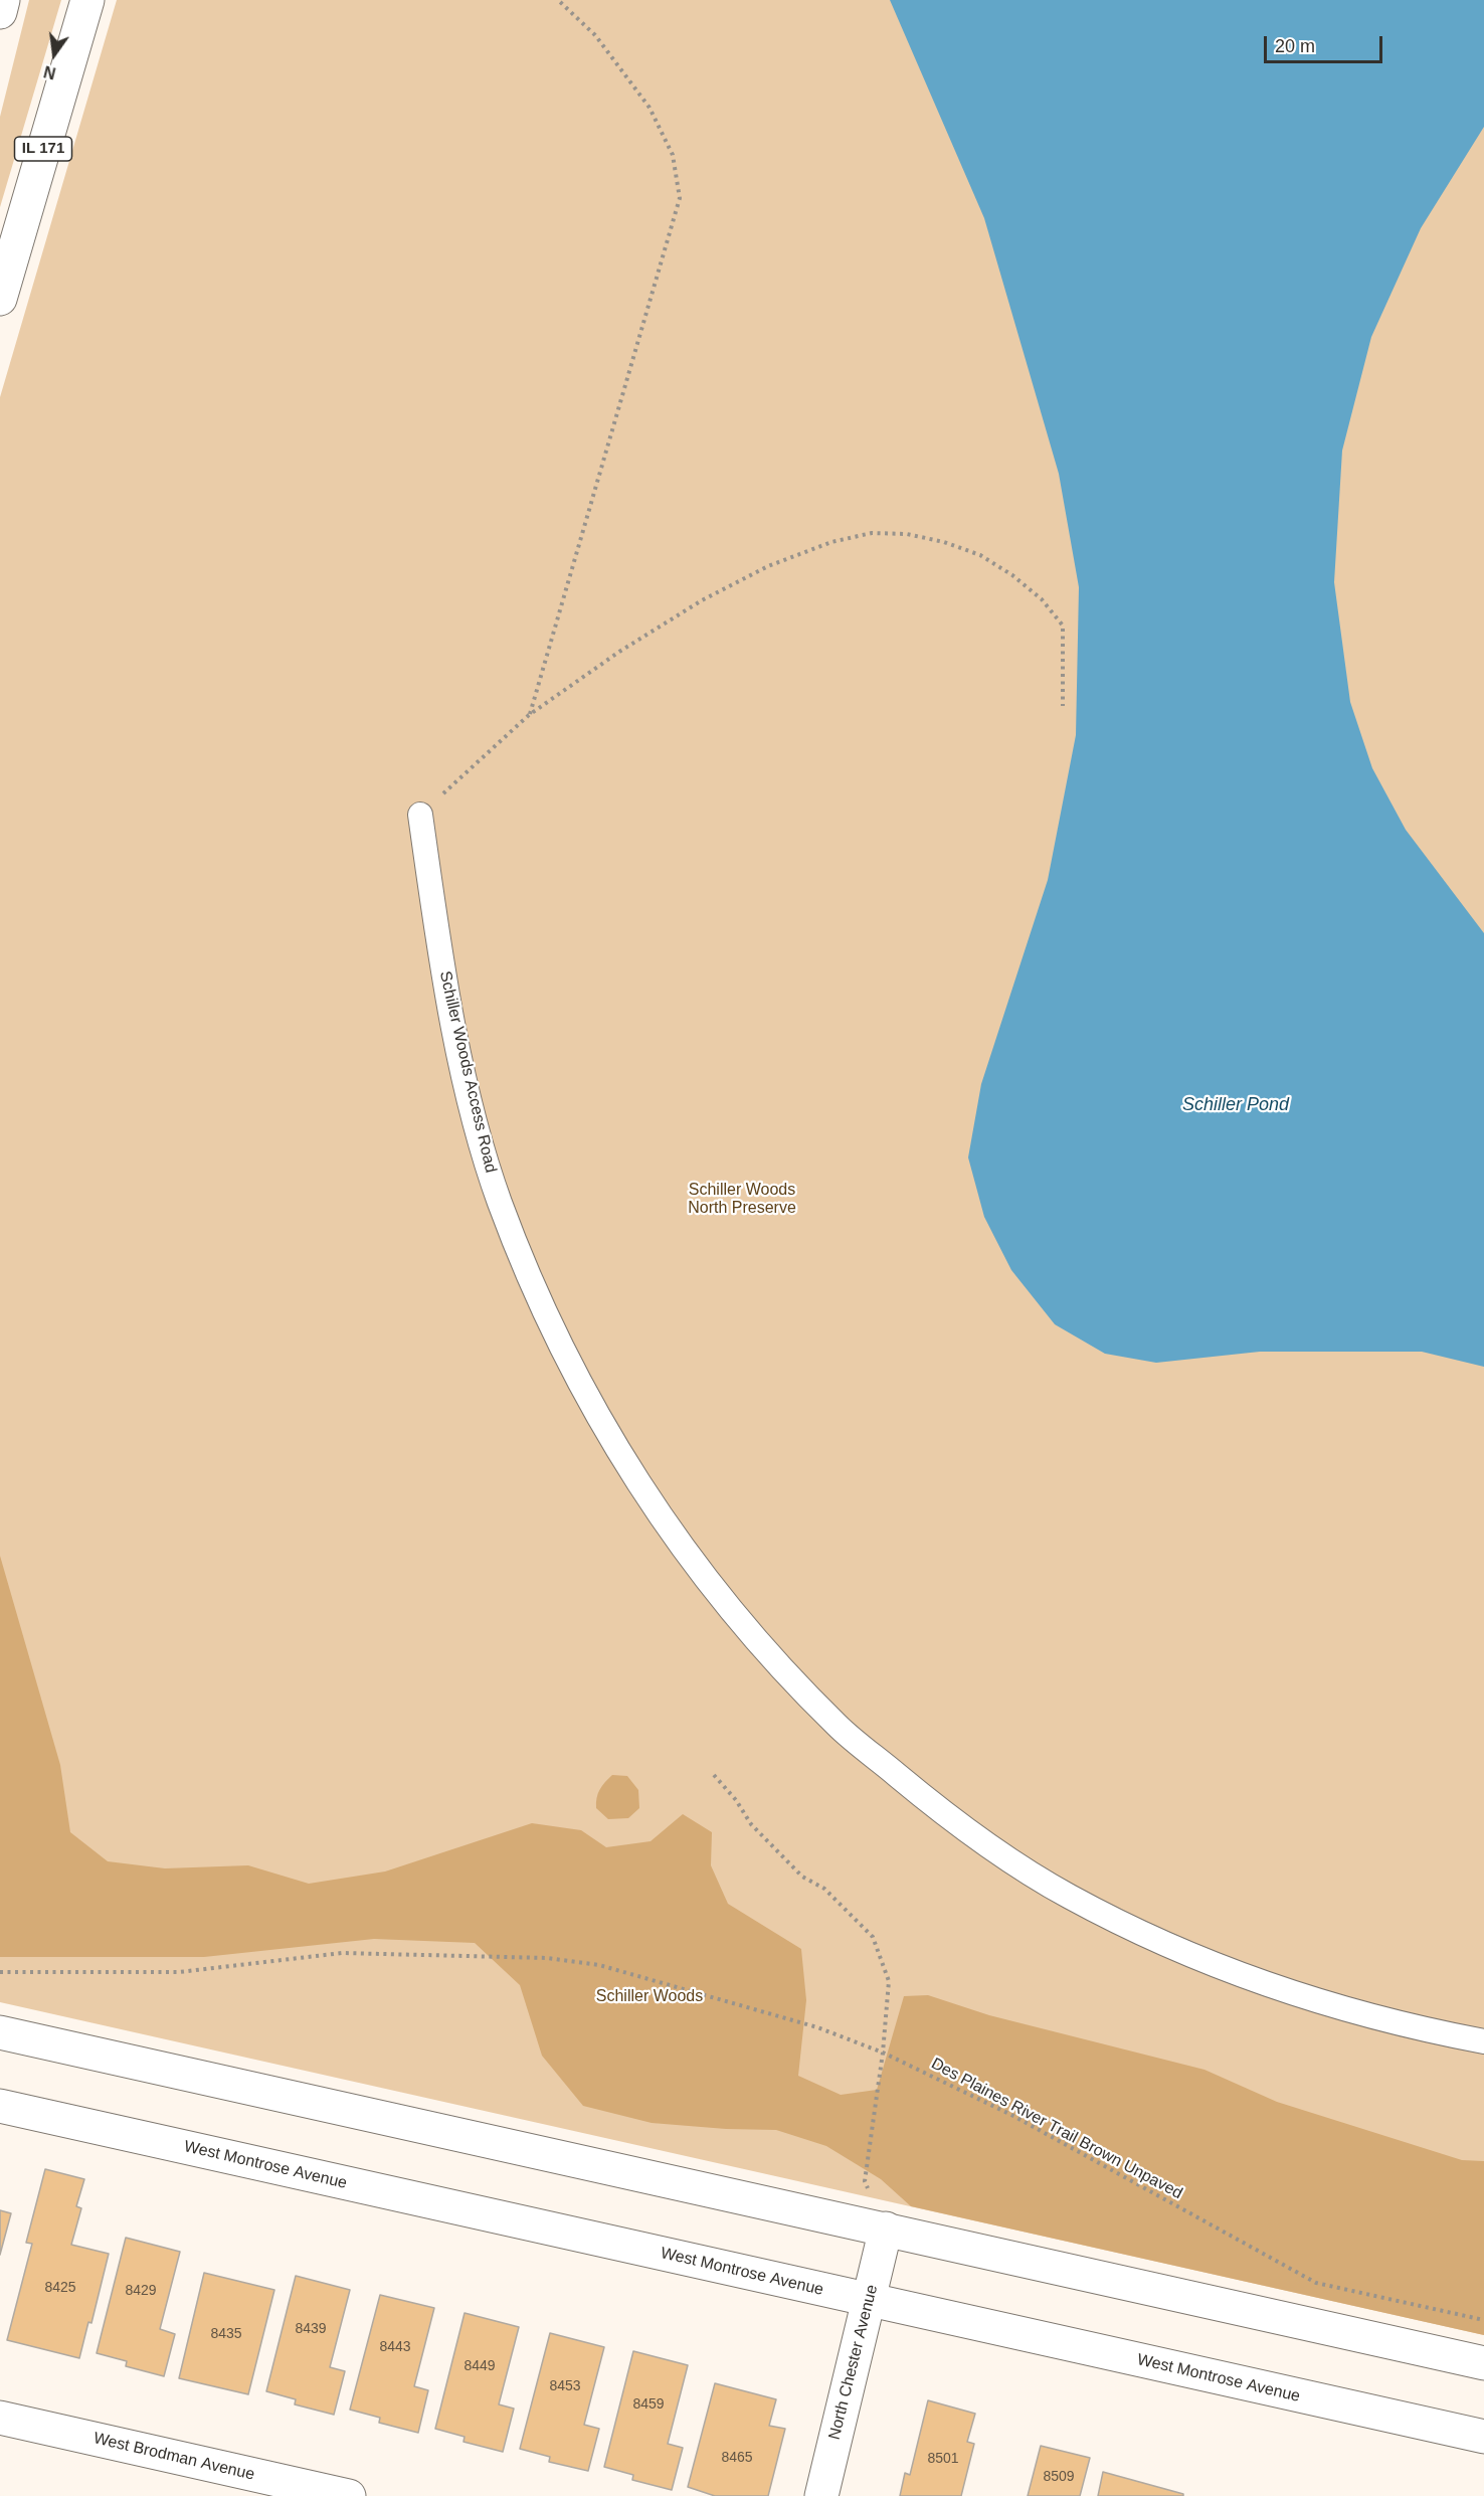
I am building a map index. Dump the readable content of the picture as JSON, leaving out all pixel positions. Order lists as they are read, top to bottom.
{
  "streets": {
    "main road": [
      "IL 171",
      "West Montrose Avenue",
      "North Chester Avenue",
      "West Brodman Avenue"
    ],
    "lane": ["Schiller Woods Access Road"],
    "path": ["Des Plaines River Trail Brown Unpaved"]
  },
  "crossings": [
    ["West Montrose Avenue", "North Chester Avenue"]
  ],
  "water": ["Schiller Pond"],
  "parks": ["Schiller Woods North Preserve", "Schiller Woods"],
  "house_numbers": [
    "8425",
    "8429",
    "8439",
    "8435",
    "8443",
    "8449",
    "8453",
    "8459",
    "8465",
    "8501",
    "8509"
  ],
  "scale_bar": "20 m",
  "north": "bottom"
}
